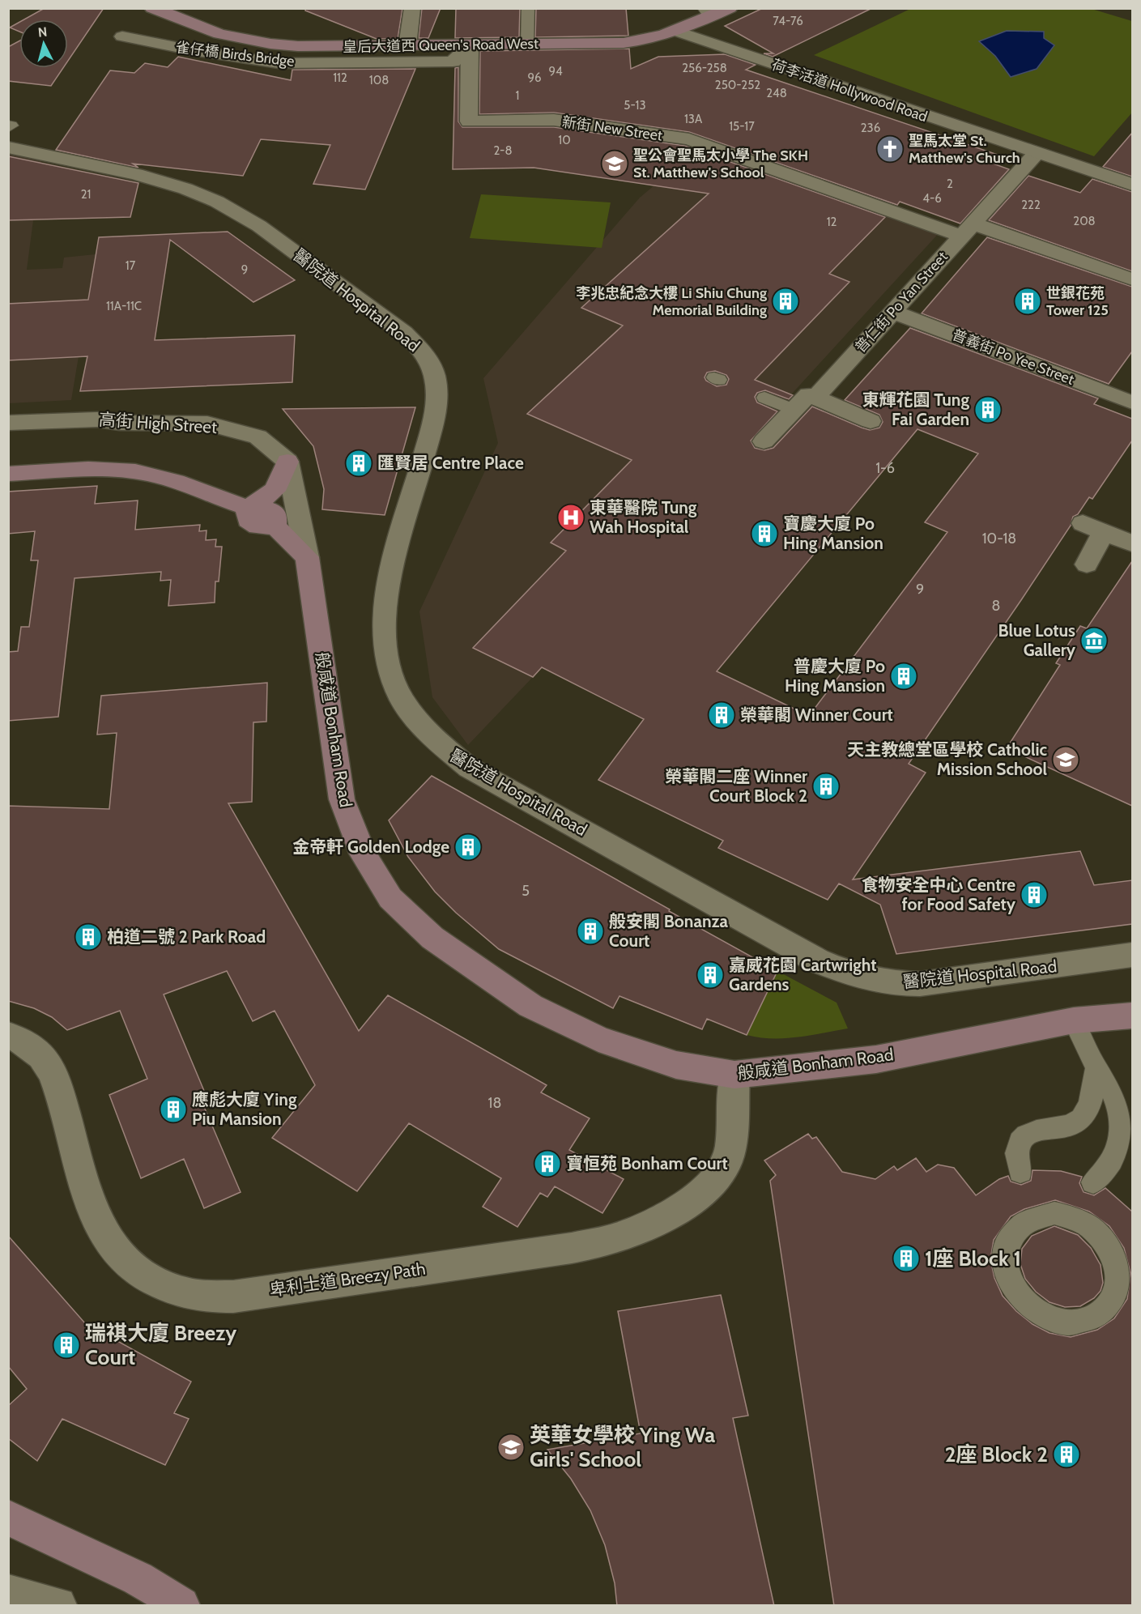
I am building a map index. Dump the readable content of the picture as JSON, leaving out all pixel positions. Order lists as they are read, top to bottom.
{
  "streets": {
    "main road": ["皇后大道西 Queen's Road West", "般咸道 Bonham Road"],
    "street": [
      "雀仔橋 Birds Bridge",
      "荷李活道 Hollywood Road",
      "新街 New Street",
      "醫院道 Hospital Road",
      "普仁街 Po Yan Street",
      "普義街 Po Yee Street",
      "高街 High Street",
      "卑利士道 Breezy Path"
    ]
  },
  "crossings": [
    ["皇后大道西 Queen's Road West", "雀仔橋 Birds Bridge"],
    ["皇后大道西 Queen's Road West", "荷李活道 Hollywood Road"],
    ["皇后大道西 Queen's Road West", "新街 New Street"],
    ["荷李活道 Hollywood Road", "普仁街 Po Yan Street"],
    ["新街 New Street", "普仁街 Po Yan Street"],
    ["普仁街 Po Yan Street", "普義街 Po Yee Street"],
    ["般咸道 Bonham Road", "卑利士道 Breezy Path"]
  ],
  "places": {
    "church": ["聖馬太堂 St. Matthew's Church"],
    "school or university": ["聖公會聖馬太小學 The SKH St. Matthew's School", "天主教總堂區學校 Catholic Mission School", "英華女學校 Ying Wa Girls' School"],
    "building": [
      "李兆忠紀念大樓 Li Shiu Chung Memorial Building",
      "世銀花苑 Tower 125",
      "東輝花園 Tung Fai Garden",
      "匯賢居 Centre Place",
      "寶慶大廈 Po Hing Mansion",
      "普慶大廈 Po Hing Mansion",
      "榮華閣 Winner Court",
      "榮華閣二座 Winner Court Block 2",
      "金帝軒 Golden Lodge",
      "食物安全中心 Centre for Food Safety",
      "般安閣 Bonanza Court",
      "柏道二號 2 Park Road",
      "嘉威花園 Cartwright Gardens",
      "應彪大廈 Ying Piu Mansion",
      "寶恒苑 Bonham Court",
      "1座 Block 1",
      "瑞祺大廈 Breezy Court",
      "2座 Block 2"
    ],
    "hospital": ["東華醫院 Tung Wah Hospital"],
    "museum": ["Blue Lotus Gallery"]
  },
  "house_numbers": [
    "74-76",
    "256-258",
    "94",
    "112",
    "96",
    "108",
    "250-252",
    "248",
    "1",
    "5-13",
    "13A",
    "15-17",
    "236",
    "10",
    "2-8",
    "2",
    "21",
    "4-6",
    "222",
    "208",
    "12",
    "17",
    "9",
    "11A-11C",
    "1-6",
    "10-18",
    "9",
    "8",
    "5",
    "18"
  ],
  "north": "top"
}
